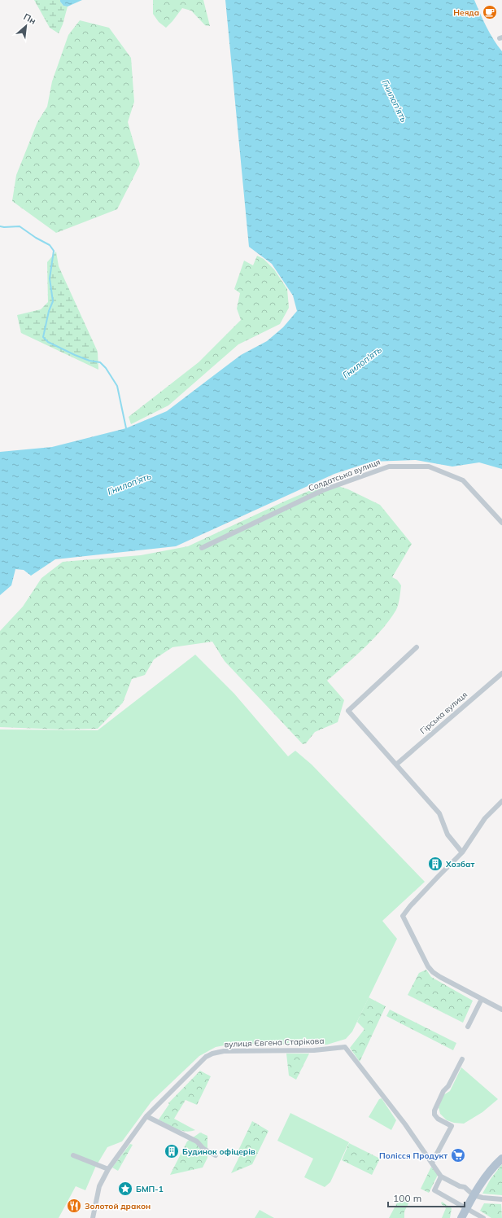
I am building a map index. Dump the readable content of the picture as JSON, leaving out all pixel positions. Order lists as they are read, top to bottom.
{
  "streets": {
    "street": ["Солдатська вулиця", "Гірська вулиця", "вулиця Євгена Старікова"]
  },
  "water": ["Гнилоп'ять"],
  "places": {
    "cafe": ["Неяда"],
    "building": ["Хозбат", "Будинок офіцерів"],
    "supermarket": ["Полісся Продукт"],
    "place": ["БМП-1"],
    "restaurant": ["Золотой дракон"]
  },
  "scale_bar": "100 m",
  "north": "top right"
}
